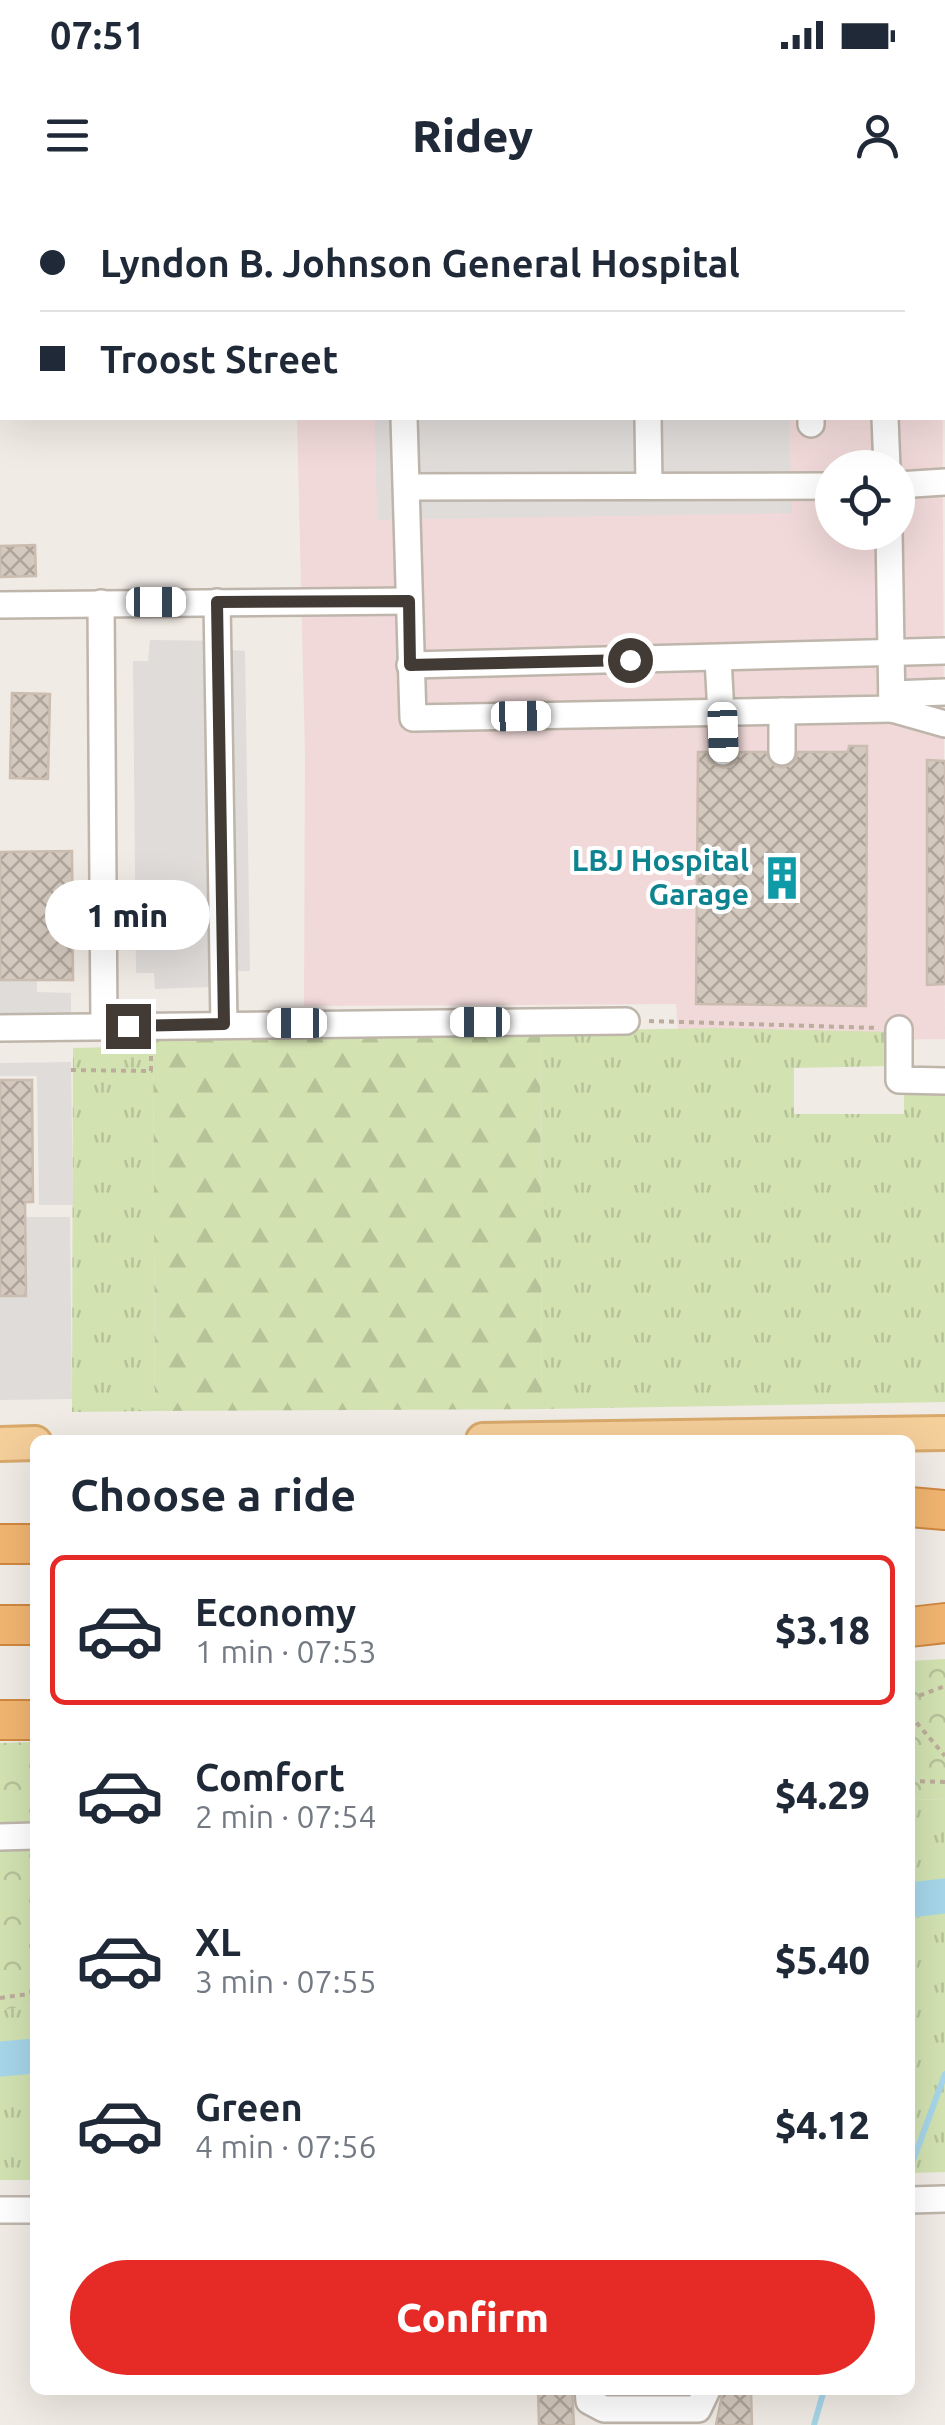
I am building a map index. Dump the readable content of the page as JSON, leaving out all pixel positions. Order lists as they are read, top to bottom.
{
  "places": {
    "building": ["LBJ Hospital Garage"]
  },
  "page": {
    "status": "07:51",
    "header": "Ridey",
    "banner": ["Lyndon B. Johnson General Hospital", "Troost Street"],
    "bubble": "1 min",
    "heading": "Choose a ride",
    "list": [
      {
        "name": "Economy",
        "note": "1 min · 07:53",
        "value": "$3.18"
      },
      {
        "name": "Comfort",
        "note": "2 min · 07:54",
        "value": "$4.29"
      },
      {
        "name": "XL",
        "note": "3 min · 07:55",
        "value": "$5.40"
      },
      {
        "name": "Green",
        "note": "4 min · 07:56",
        "value": "$4.12"
      }
    ],
    "buttons": "Confirm"
  }
}
